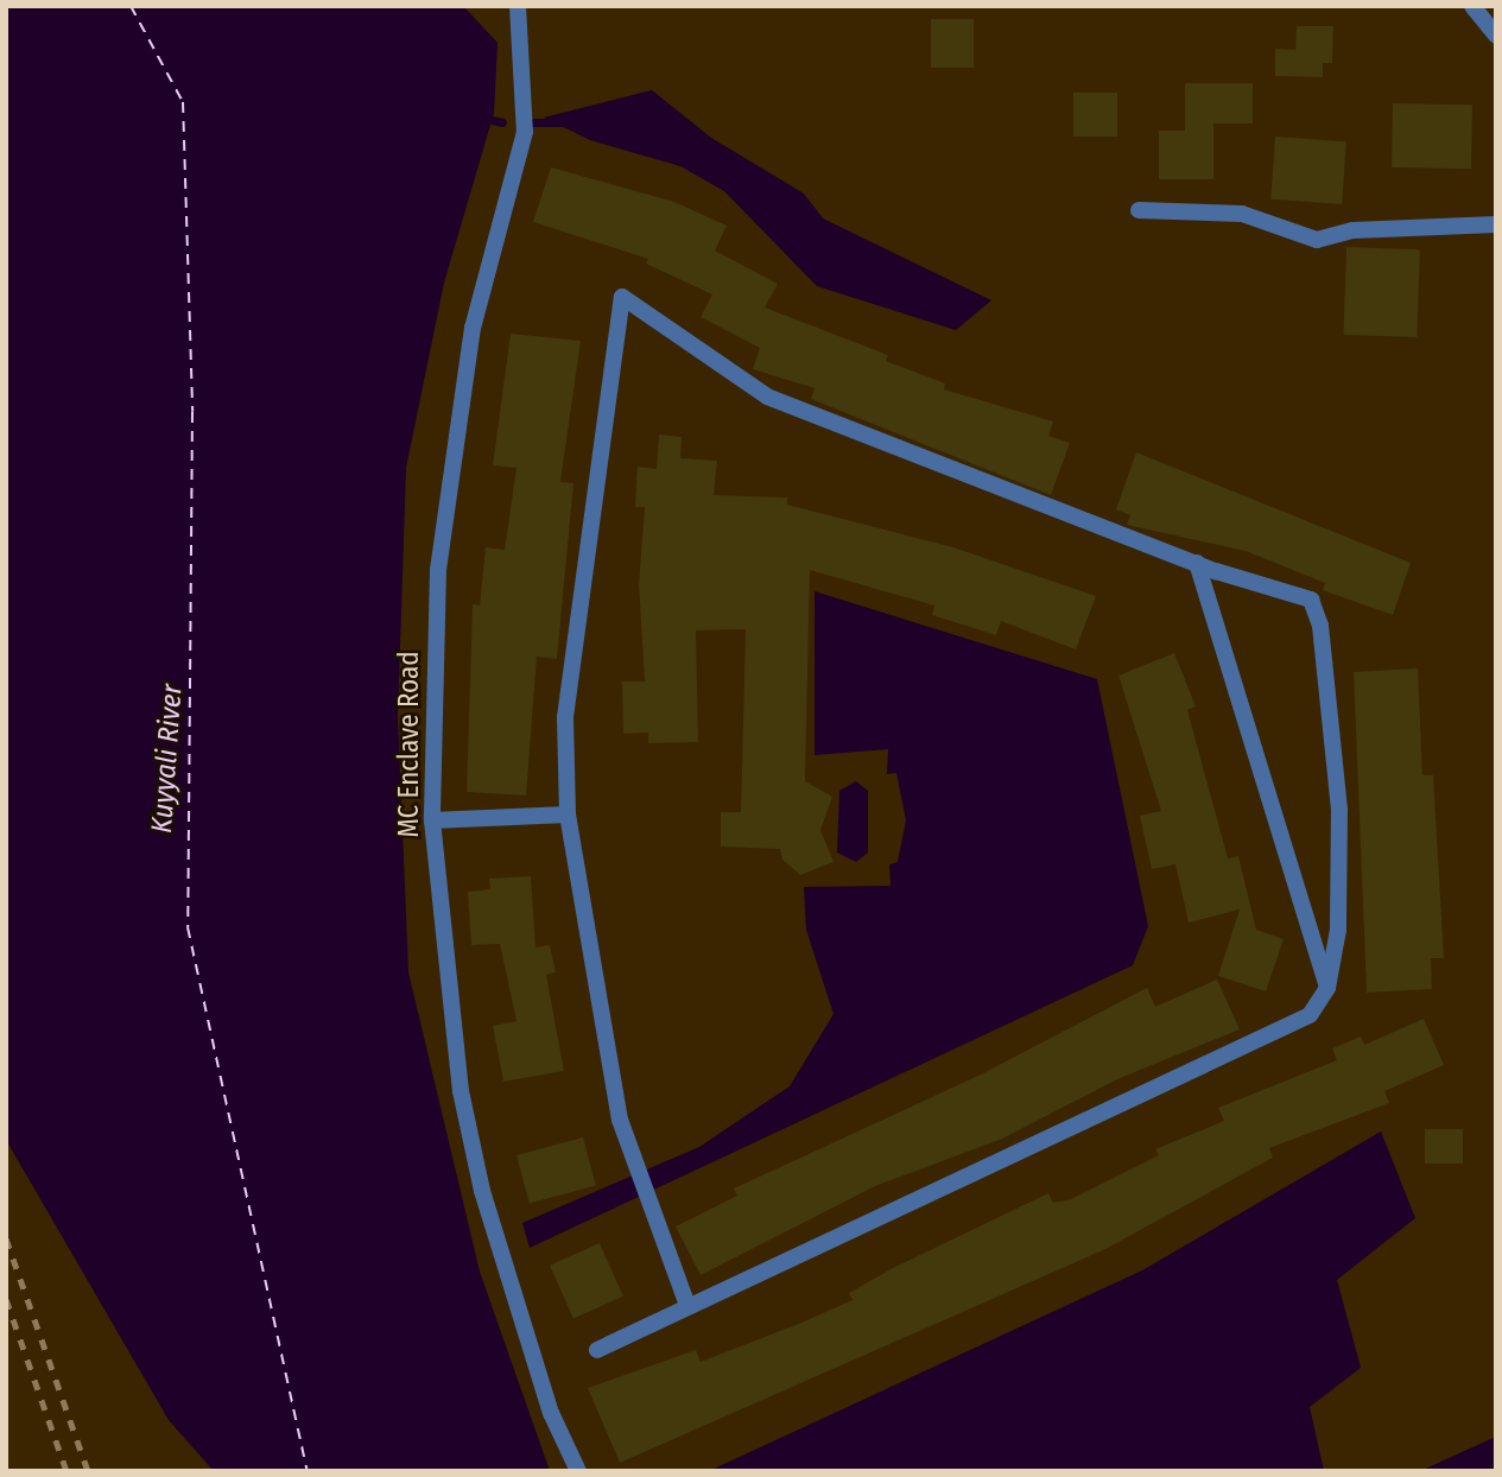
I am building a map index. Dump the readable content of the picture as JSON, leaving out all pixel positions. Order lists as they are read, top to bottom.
{
  "streets": {
    "street": ["MC Enclave Road"]
  },
  "water": ["Kuyyali River"]
}
